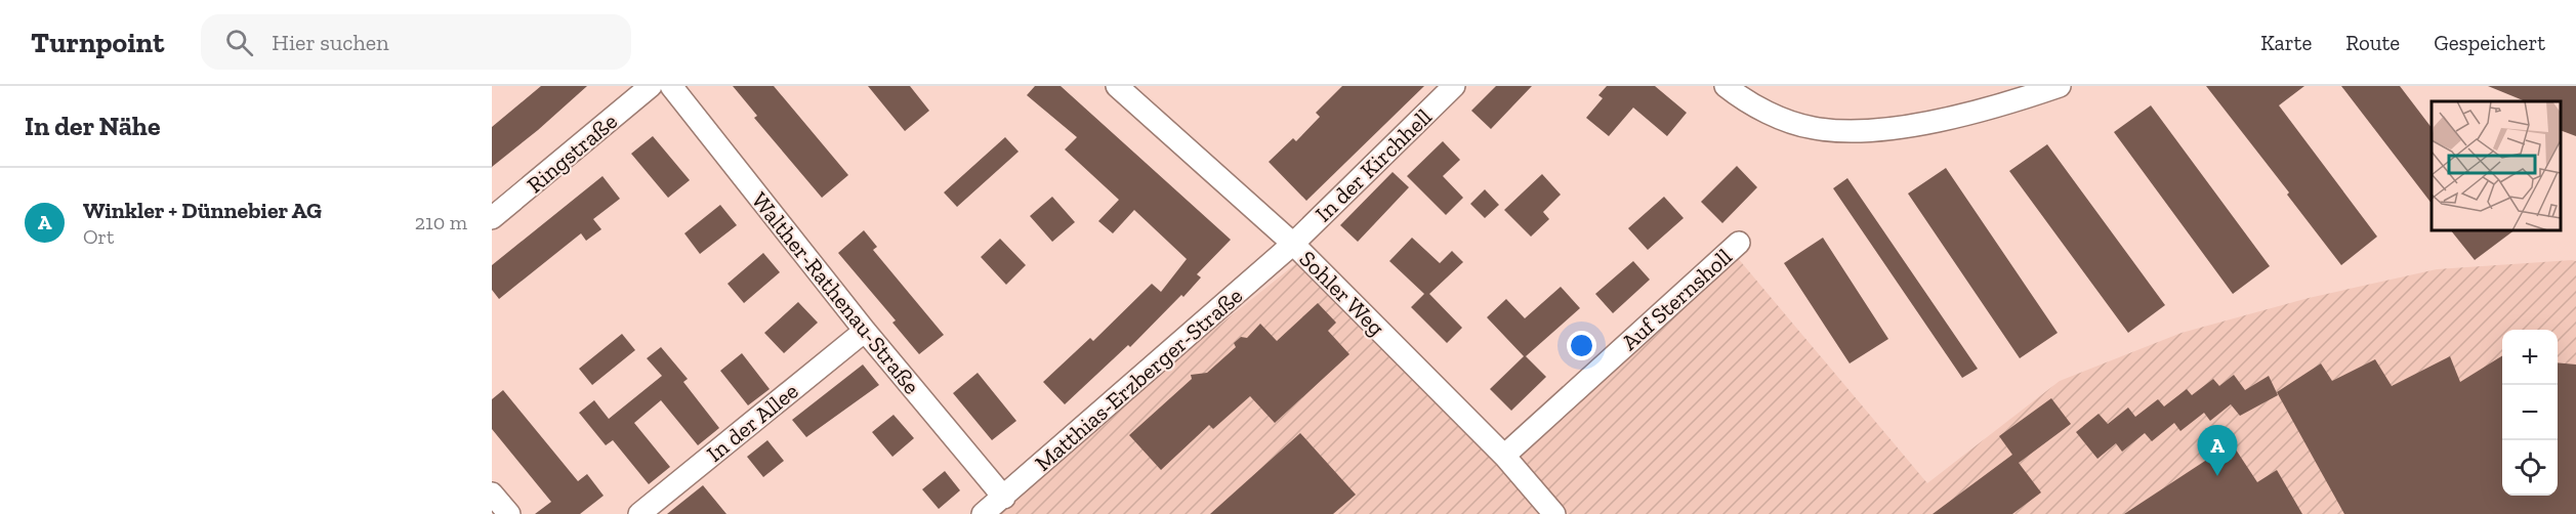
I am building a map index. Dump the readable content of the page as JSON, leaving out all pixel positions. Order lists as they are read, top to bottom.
{
  "streets": {
    "street": [
      "Ringstraße",
      "In der Kirchhell",
      "Walther-Rathenau-Straße",
      "Sohler Weg",
      "Auf Sternsholl",
      "Matthias-Erzberger-Straße",
      "In der Allee"
    ]
  },
  "crossings": [
    ["In der Kirchhell", "Sohler Weg"],
    ["In der Kirchhell", "Matthias-Erzberger-Straße"],
    ["Walther-Rathenau-Straße", "Matthias-Erzberger-Straße"],
    ["Walther-Rathenau-Straße", "In der Allee"],
    ["Sohler Weg", "Auf Sternsholl"],
    ["Sohler Weg", "Matthias-Erzberger-Straße"]
  ],
  "page": {
    "header": "Turnpoint",
    "search": "Hier suchen",
    "nav": ["Karte", "Route", "Gespeichert"],
    "heading": "In der Nähe",
    "list": [
      {
        "mark": "A",
        "name": "Winkler + Dünnebier AG",
        "note": "Ort",
        "value": "210 m"
      }
    ],
    "map_buttons": ["+", "−"],
    "pins": "A"
  }
}
